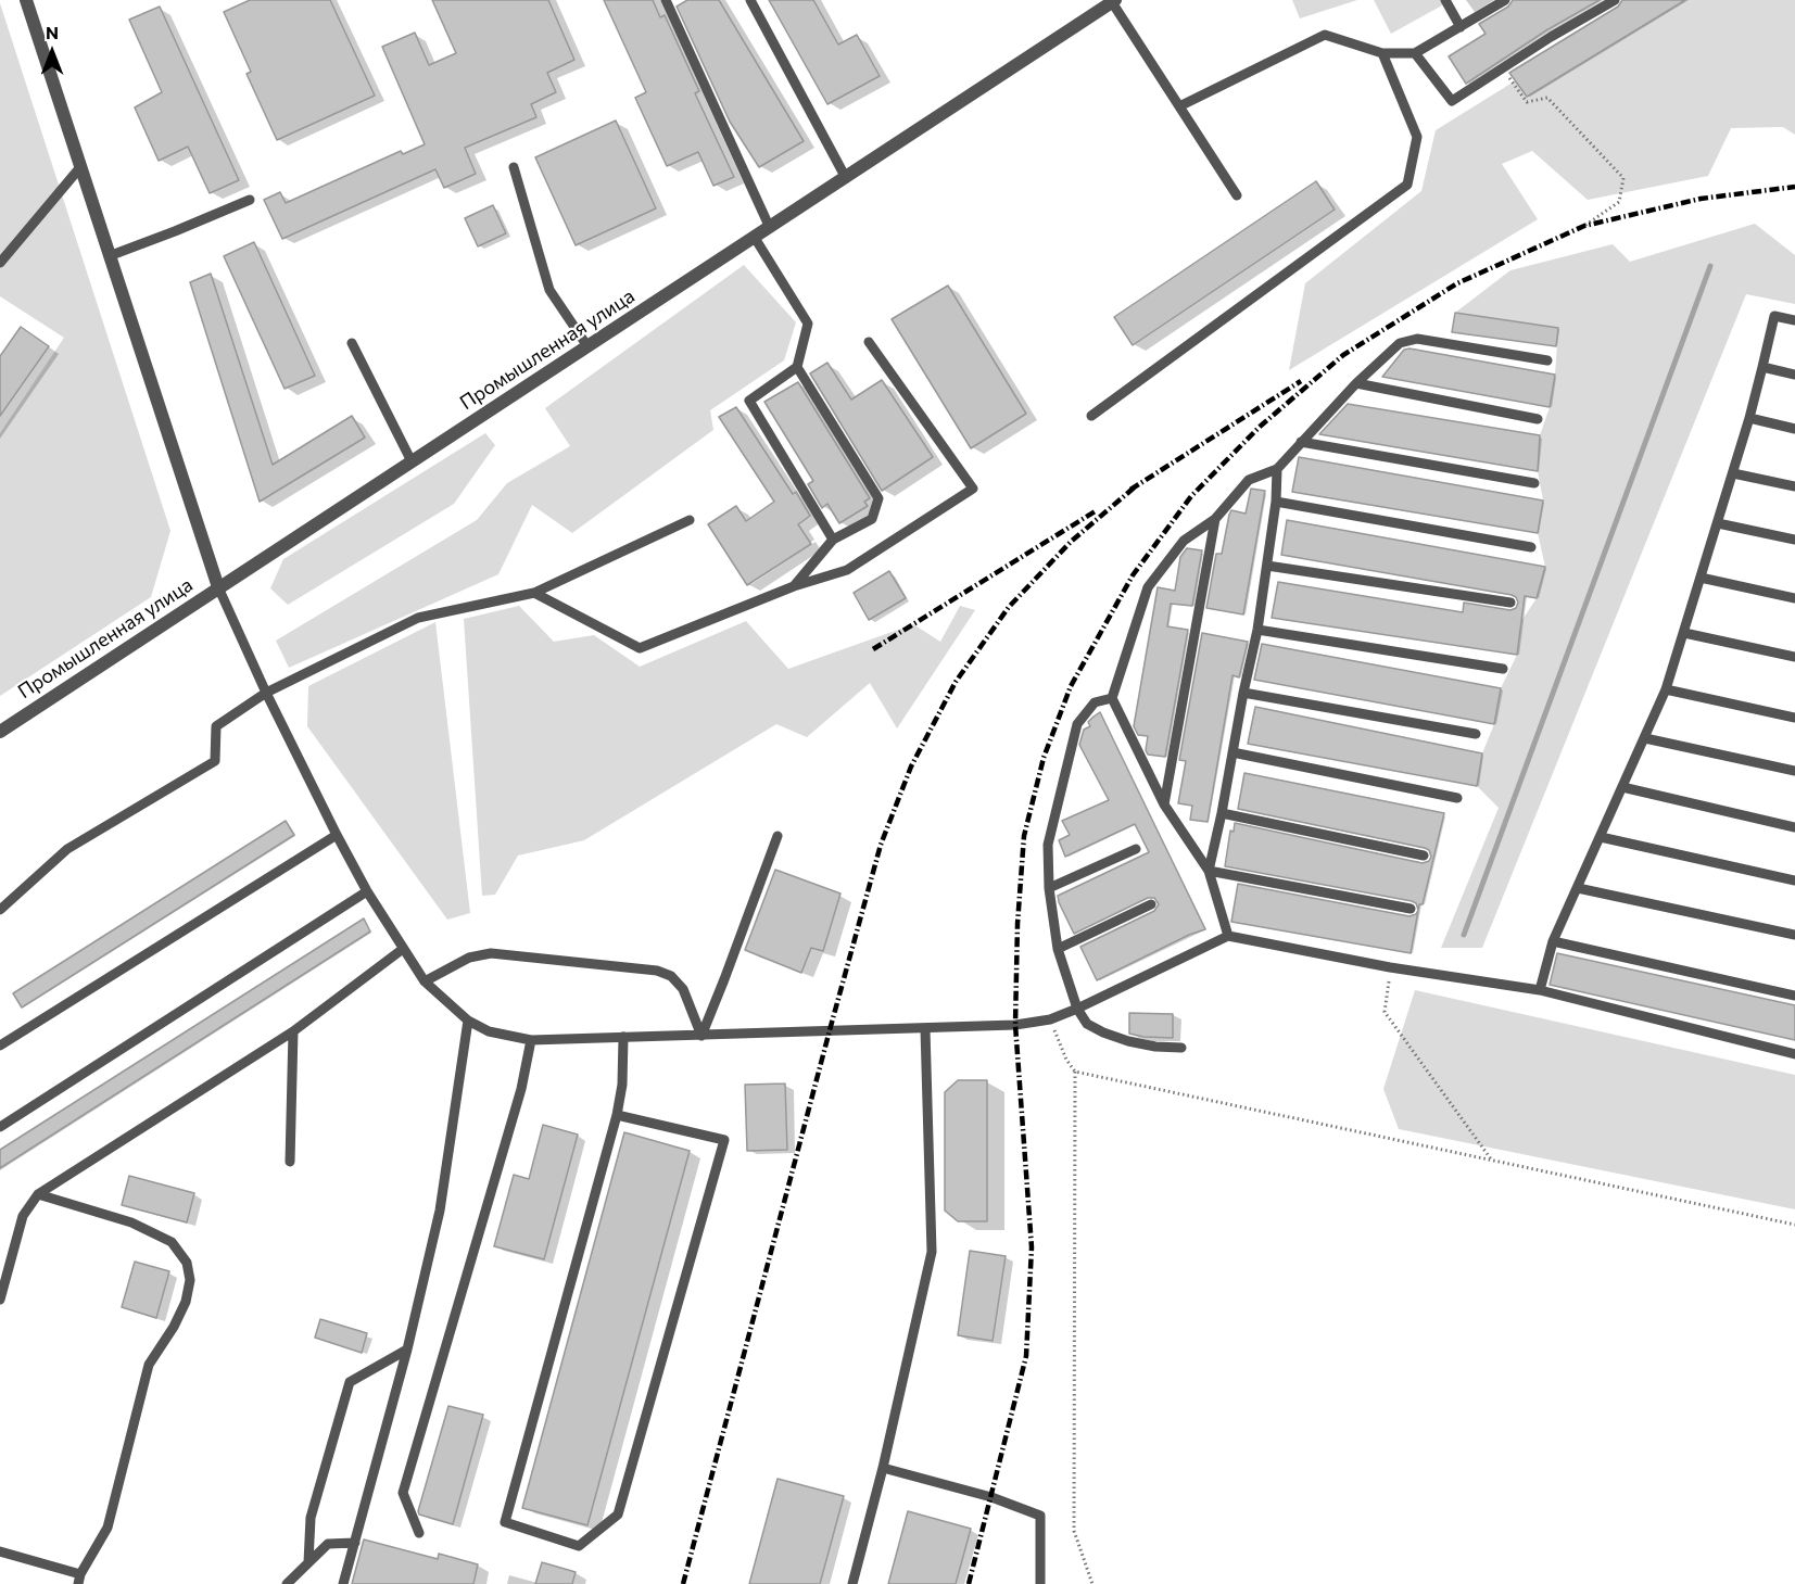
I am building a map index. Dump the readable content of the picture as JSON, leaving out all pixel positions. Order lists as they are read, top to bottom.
{
  "streets": {
    "street": ["Промышленная улица"]
  },
  "north": "top"
}
